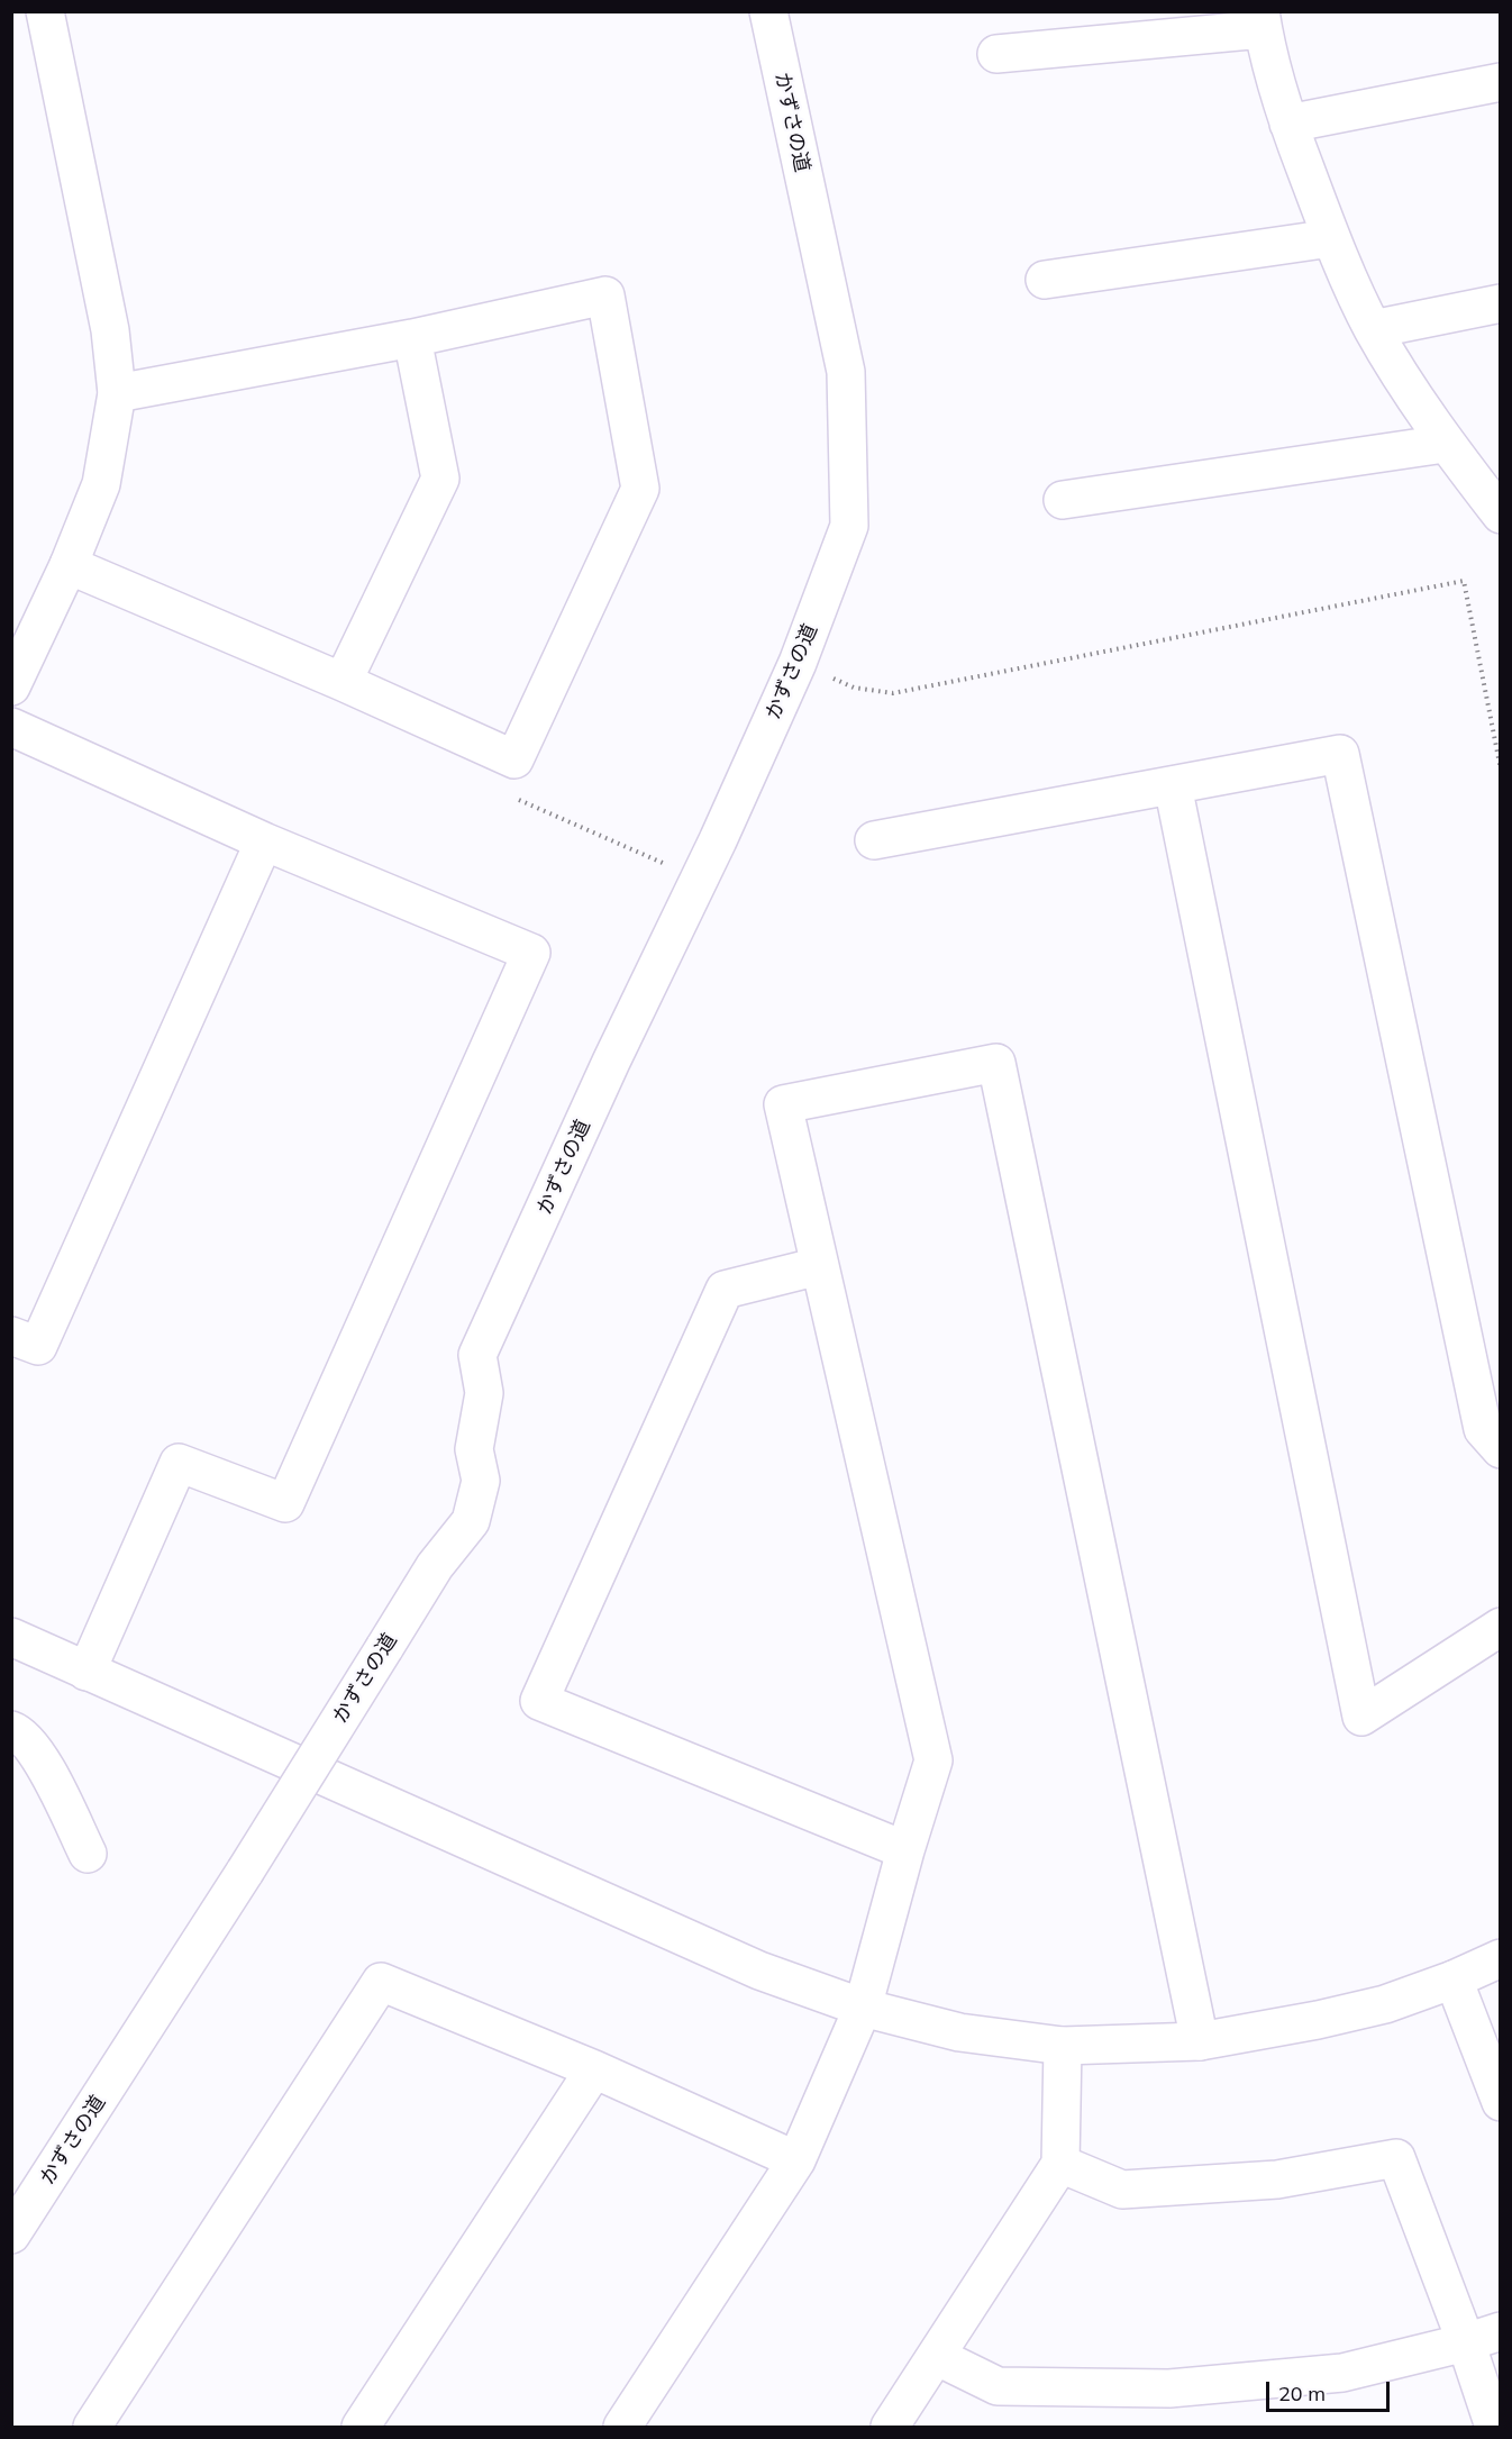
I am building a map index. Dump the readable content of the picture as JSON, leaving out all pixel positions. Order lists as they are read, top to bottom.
{
  "streets": {
    "street": ["かずさの道"]
  },
  "scale_bar": "20 m"
}
